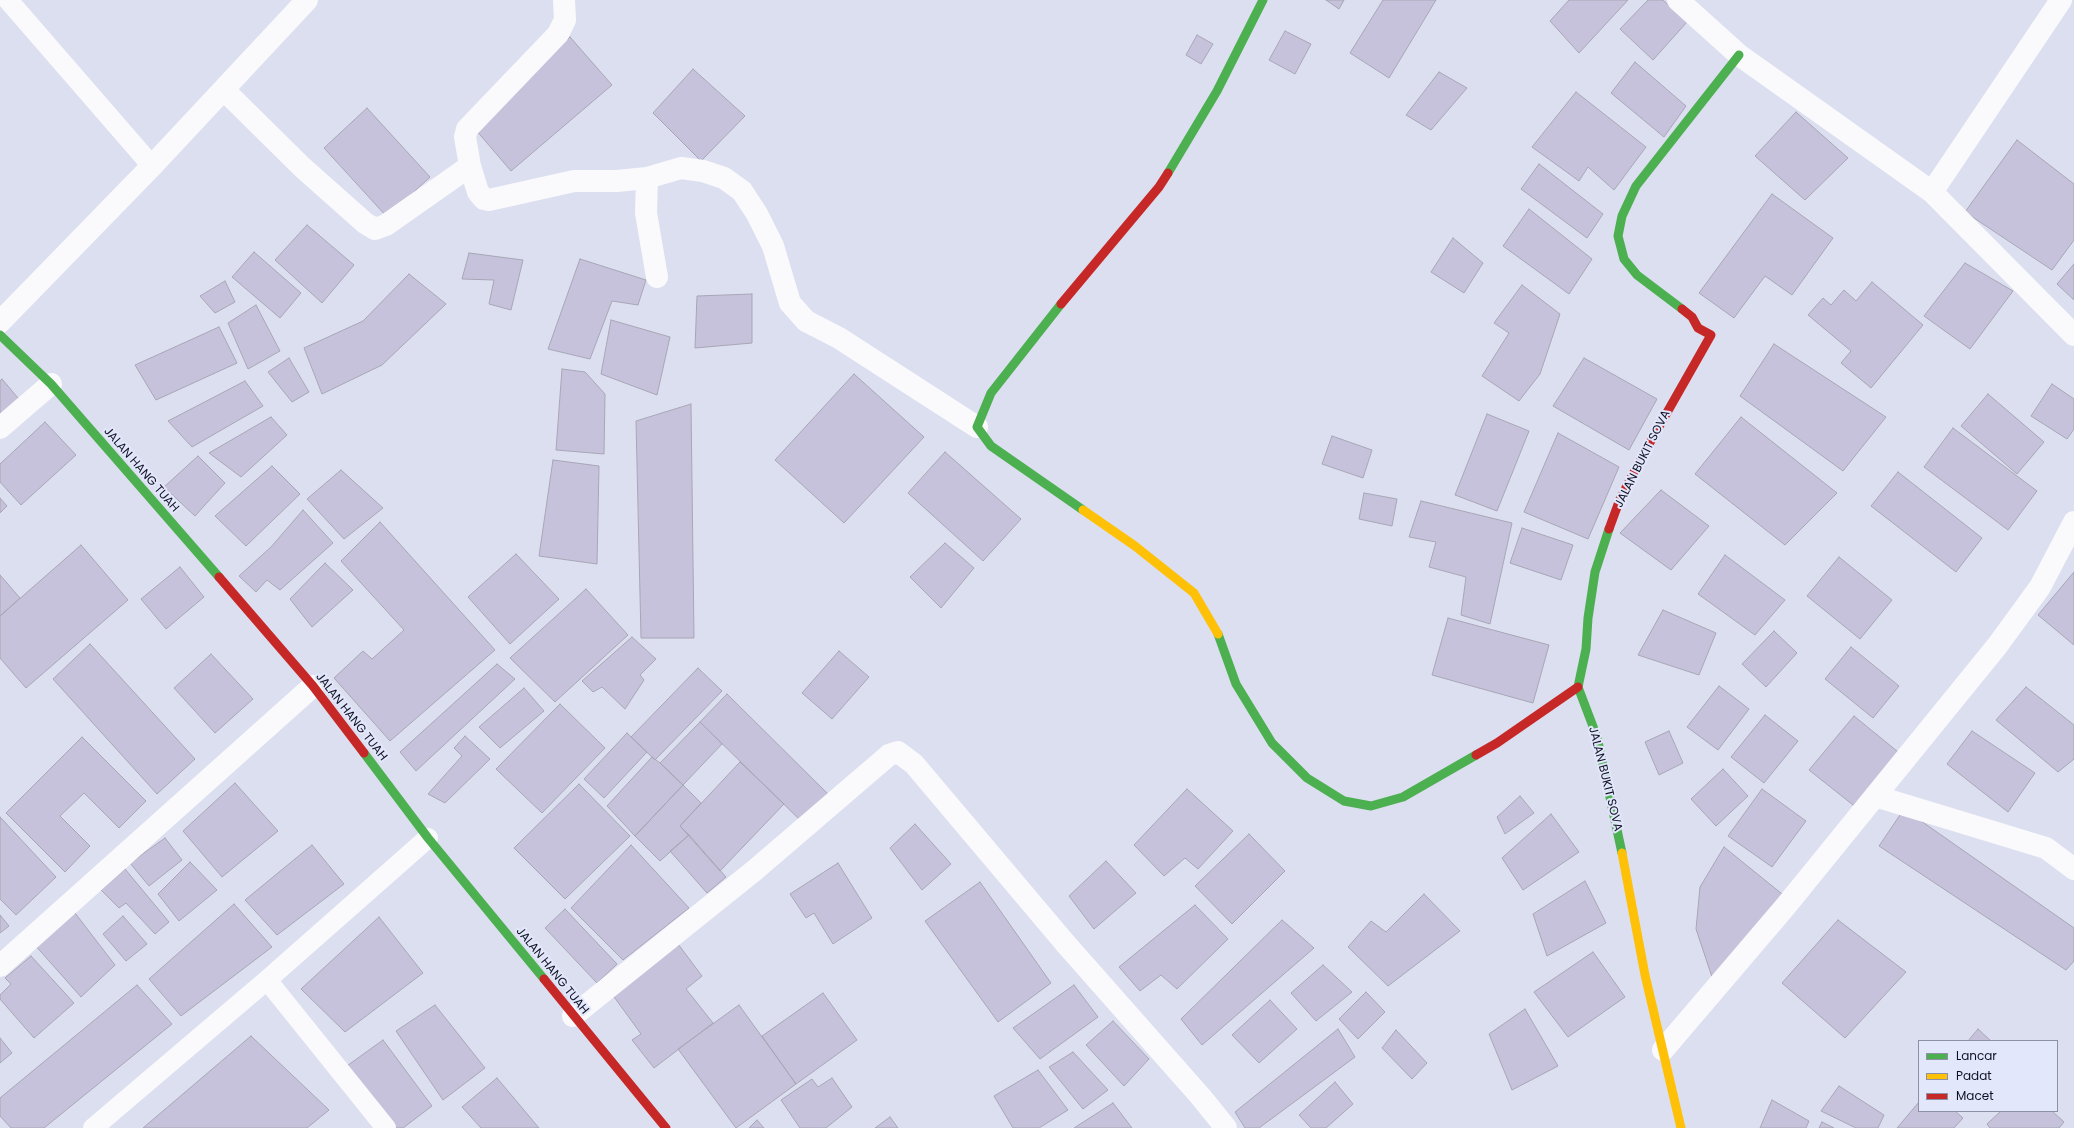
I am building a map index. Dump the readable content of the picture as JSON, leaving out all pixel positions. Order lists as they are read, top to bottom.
{
  "streets": {
    "street": ["JALAN BUKIT SOVA", "JALAN HANG TUAH"]
  },
  "legend": ["Lancar", "Padat", "Macet"]
}
